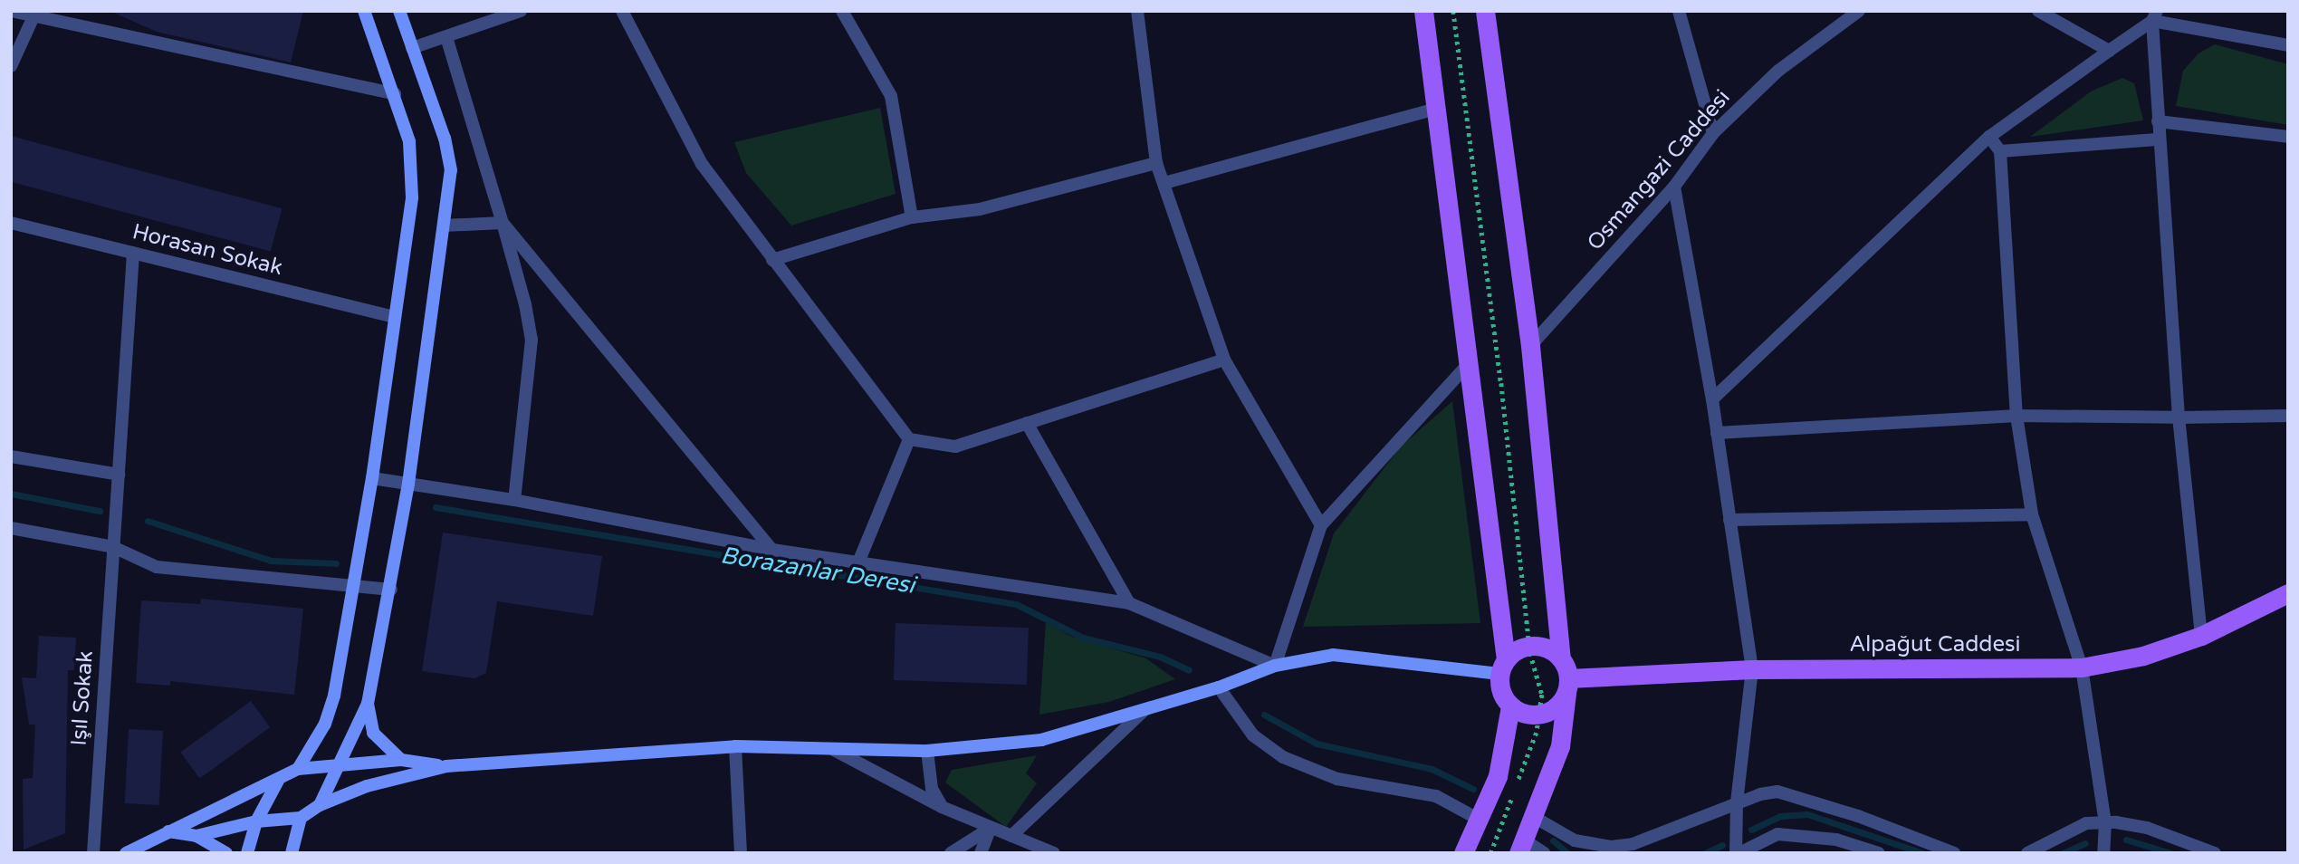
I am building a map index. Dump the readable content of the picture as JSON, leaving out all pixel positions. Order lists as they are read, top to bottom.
{
  "streets": {
    "main road": ["Alpağut Caddesi"],
    "street": ["Osmangazi Caddesi", "Horasan Sokak", "Işıl Sokak"]
  },
  "crossings": [
    ["Horasan Sokak", "Işıl Sokak"]
  ],
  "water": ["Borazanlar Deresi"]
}
